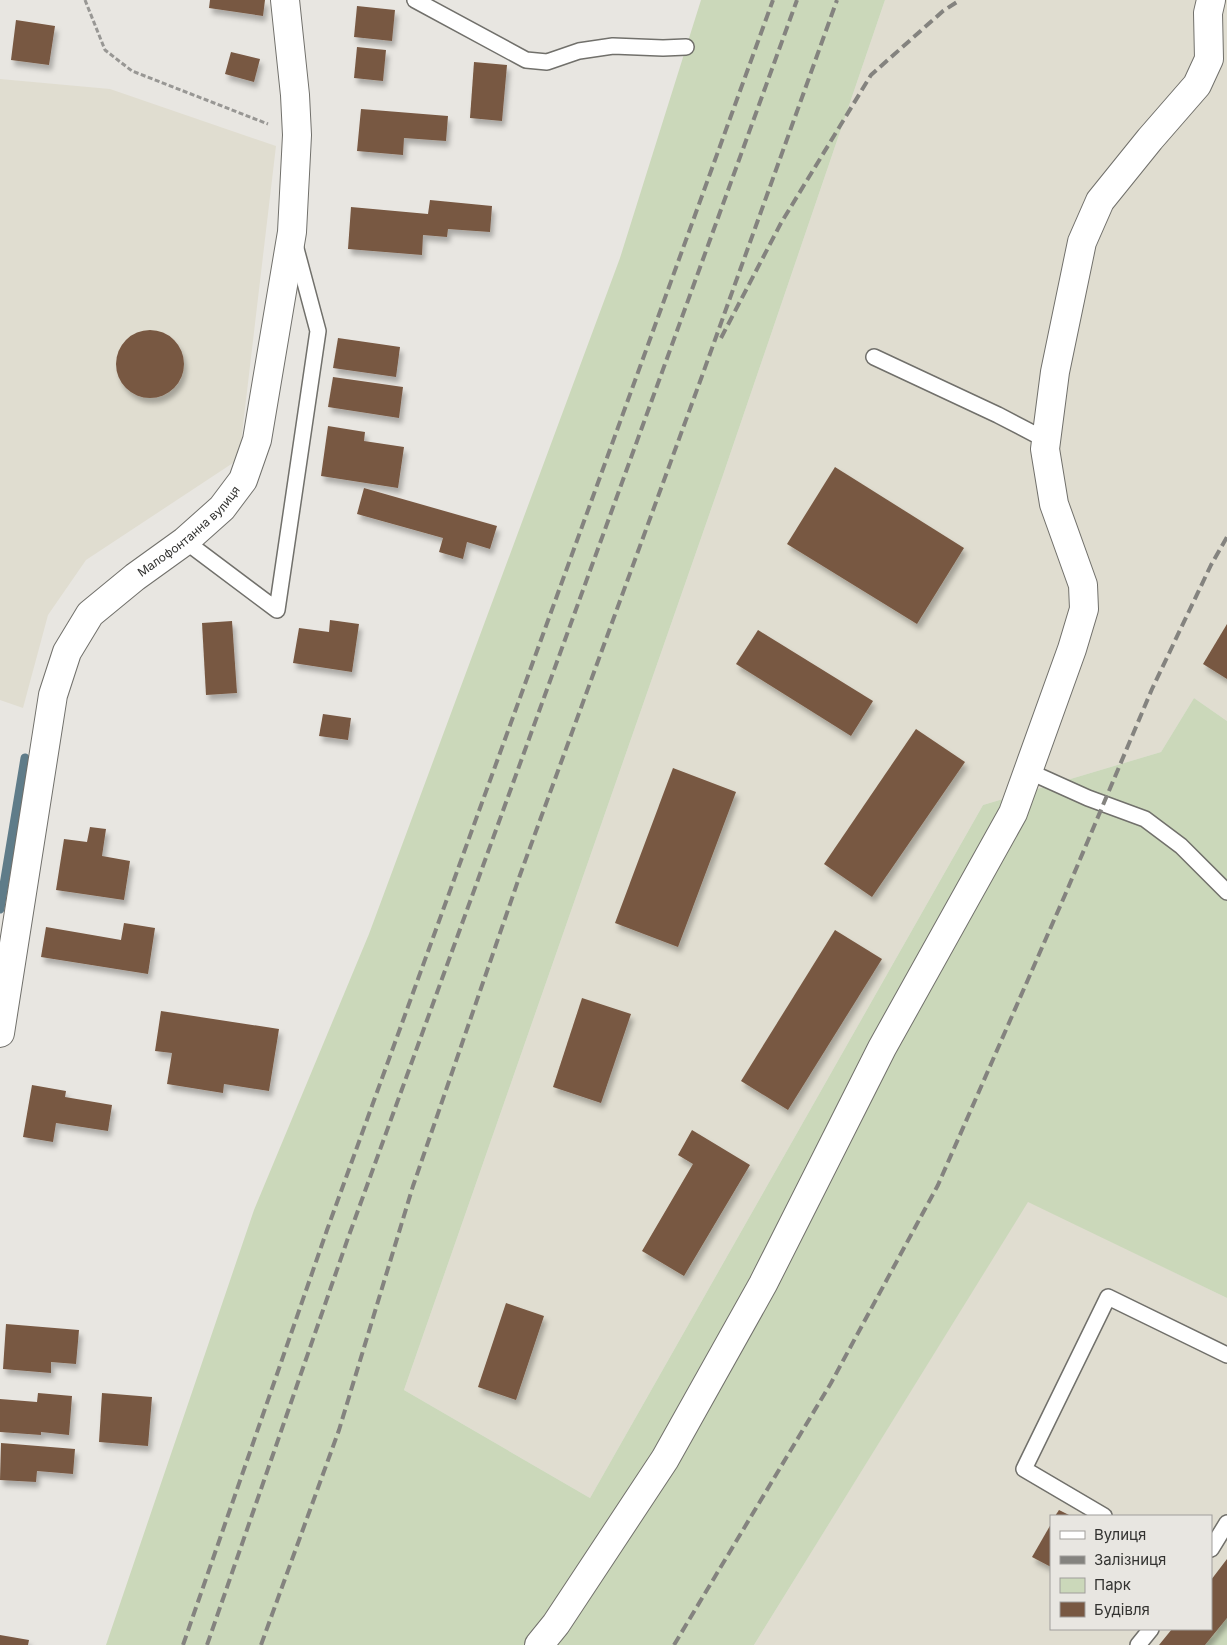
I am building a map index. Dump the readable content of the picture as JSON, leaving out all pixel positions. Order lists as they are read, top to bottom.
{
  "streets": {
    "street": ["Малофонтанна вулиця"]
  },
  "legend": [
    "Вулиця",
    "Залізниця",
    "Парк",
    "Будівля"
  ]
}
